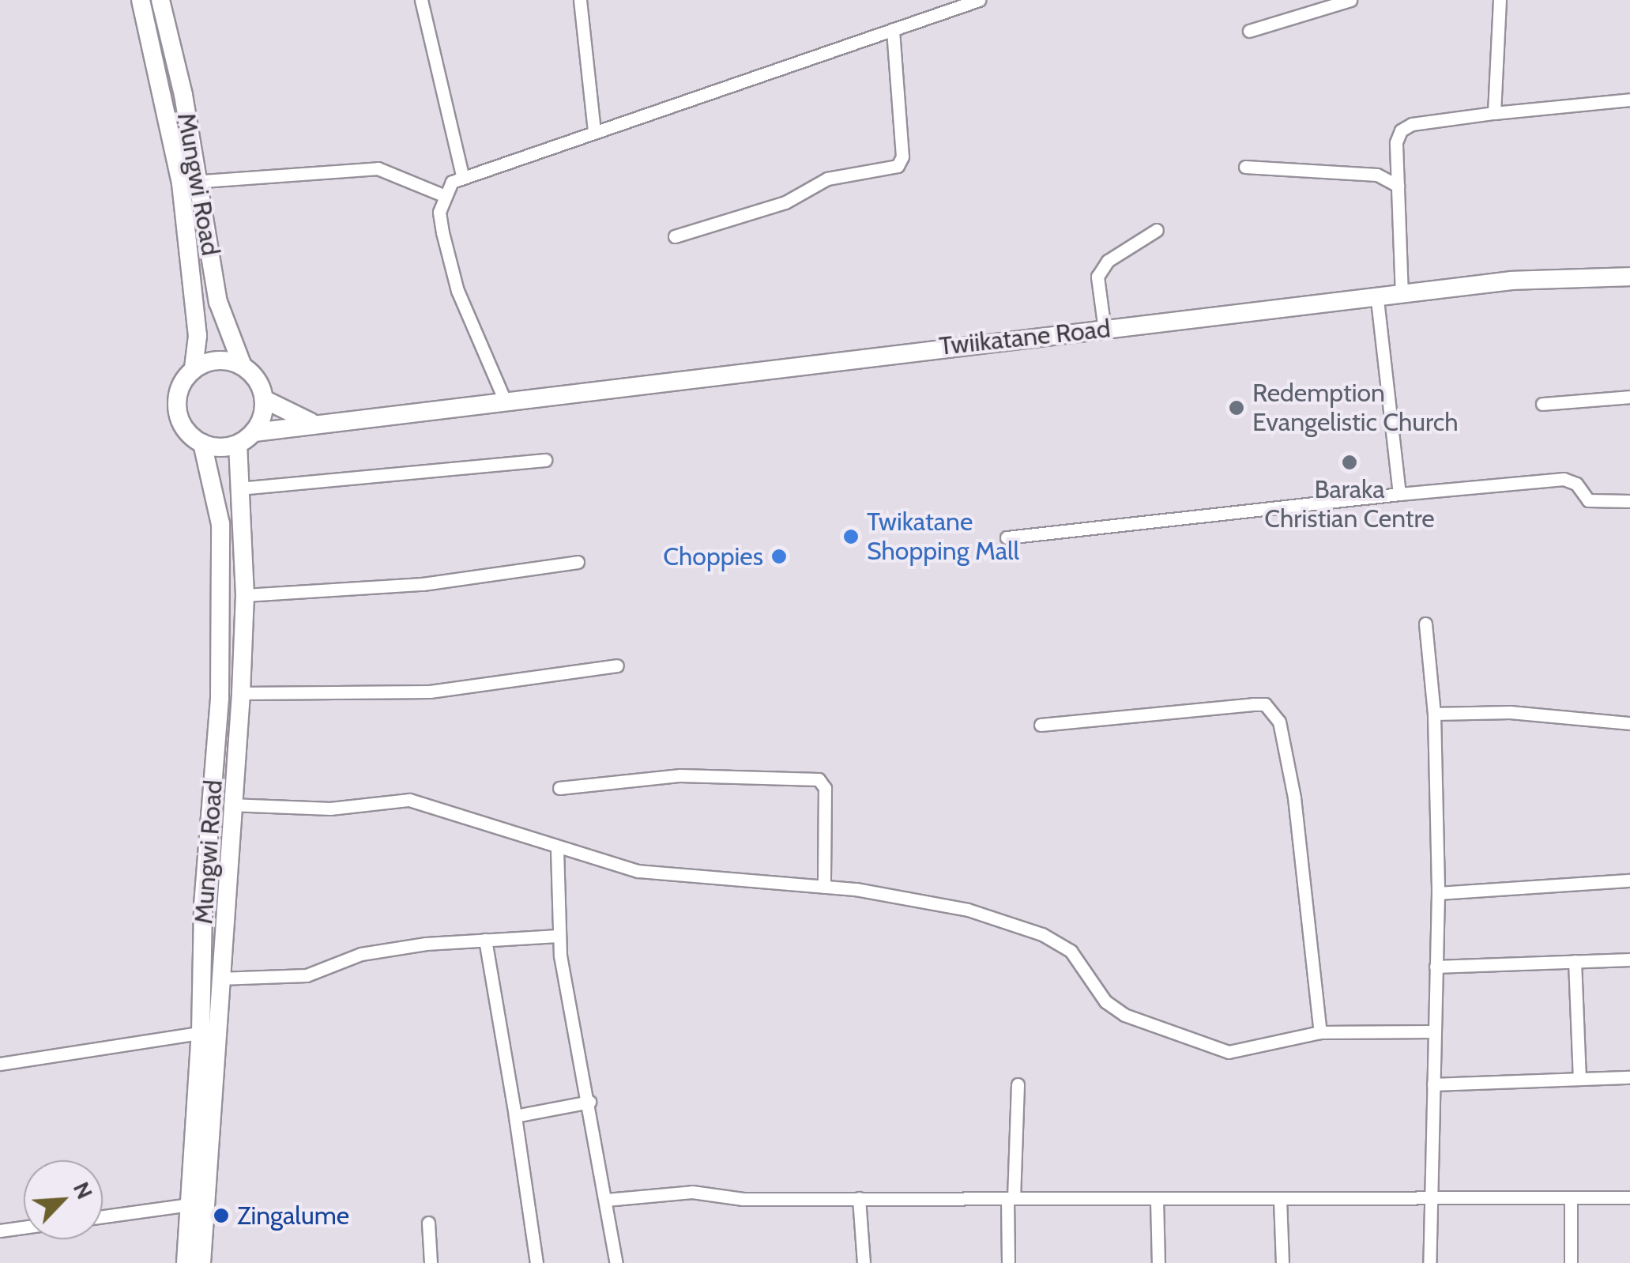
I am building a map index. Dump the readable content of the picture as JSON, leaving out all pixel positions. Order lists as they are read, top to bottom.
{
  "streets": {
    "main road": ["Mungwi Road", "Twiikatane Road"]
  },
  "crossings": [
    ["Mungwi Road", "Twiikatane Road"]
  ],
  "places": [
    "Redemption Evangelistic Church",
    "Baraka Christian Centre",
    "Twikatane Shopping Mall",
    "Choppies",
    "Zingalume"
  ],
  "north": "top right"
}
